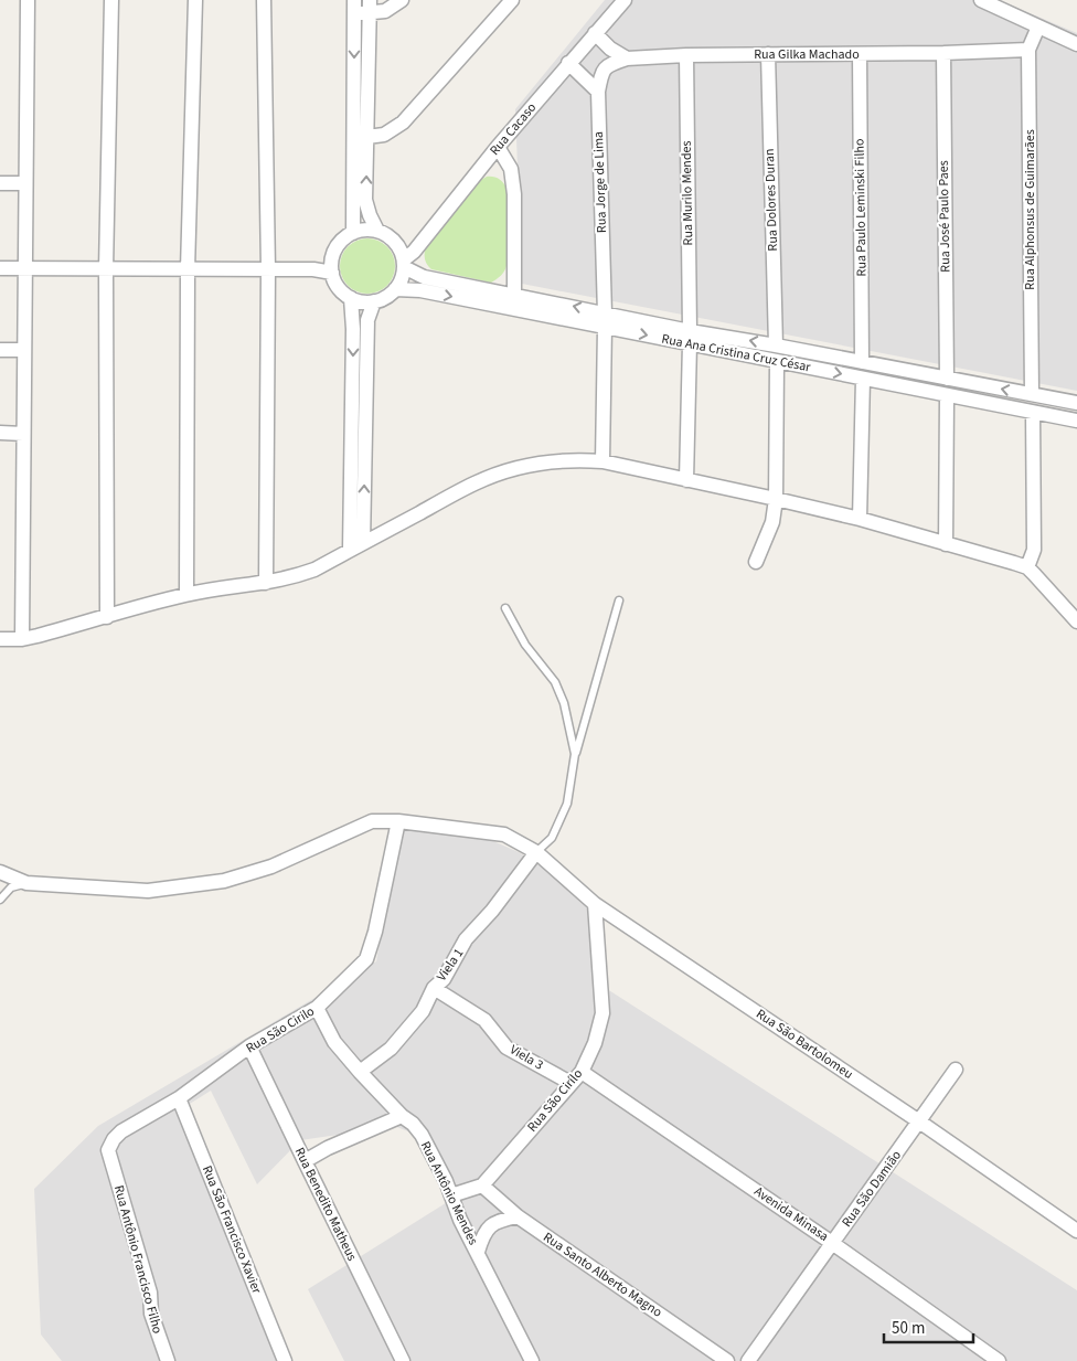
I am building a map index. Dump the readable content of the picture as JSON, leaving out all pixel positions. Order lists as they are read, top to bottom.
{
  "streets": {
    "street": [
      "Rua Gilka Machado",
      "Rua Cacaso",
      "Rua Jorge de Lima",
      "Rua Murilo Mendes",
      "Rua Dolores Duran",
      "Rua Paulo Leminski Filho",
      "Rua Alphonsus de Guimarães",
      "Rua José Paulo Paes",
      "Rua Ana Cristina Cruz César",
      "Viela 1",
      "Rua São Cirilo",
      "Rua São Bartolomeu",
      "Viela 3",
      "Rua São Cirílo",
      "Rua São Damião",
      "Rua Antônio Mendes",
      "Rua Benedito Matheus",
      "Avenida Minasa",
      "Rua São Francisco Xavier",
      "Rua Antônio Francisco Filho",
      "Rua Santo Alberto Magno"
    ]
  },
  "crossings": [
    ["Rua Gilka Machado", "Rua Murilo Mendes"],
    ["Rua Gilka Machado", "Rua Dolores Duran"],
    ["Rua Gilka Machado", "Rua Paulo Leminski Filho"],
    ["Rua Gilka Machado", "Rua Alphonsus de Guimarães"],
    ["Rua Gilka Machado", "Rua José Paulo Paes"],
    ["Rua Cacaso", "Rua Ana Cristina Cruz César"],
    ["Rua Jorge de Lima", "Rua Ana Cristina Cruz César"],
    ["Rua Murilo Mendes", "Rua Ana Cristina Cruz César"],
    ["Rua Dolores Duran", "Rua Ana Cristina Cruz César"],
    ["Rua Paulo Leminski Filho", "Rua Ana Cristina Cruz César"],
    ["Rua Alphonsus de Guimarães", "Rua Ana Cristina Cruz César"],
    ["Rua José Paulo Paes", "Rua Ana Cristina Cruz César"],
    ["Viela 1", "Rua São Bartolomeu"],
    ["Viela 1", "Viela 3"],
    ["Viela 1", "Rua Antônio Mendes"],
    ["Rua São Cirilo", "Rua Antônio Mendes"],
    ["Rua São Cirilo", "Rua Benedito Matheus"],
    ["Rua São Cirilo", "Rua São Francisco Xavier"],
    ["Rua São Cirilo", "Rua Antônio Francisco Filho"],
    ["Rua São Bartolomeu", "Rua São Cirílo"],
    ["Rua São Bartolomeu", "Rua São Damião"],
    ["Viela 3", "Rua São Cirílo"],
    ["Rua São Cirílo", "Avenida Minasa"],
    ["Rua São Cirílo", "Rua Santo Alberto Magno"],
    ["Rua São Damião", "Avenida Minasa"],
    ["Rua Antônio Mendes", "Rua Santo Alberto Magno"]
  ],
  "scale_bar": "50 m"
}
